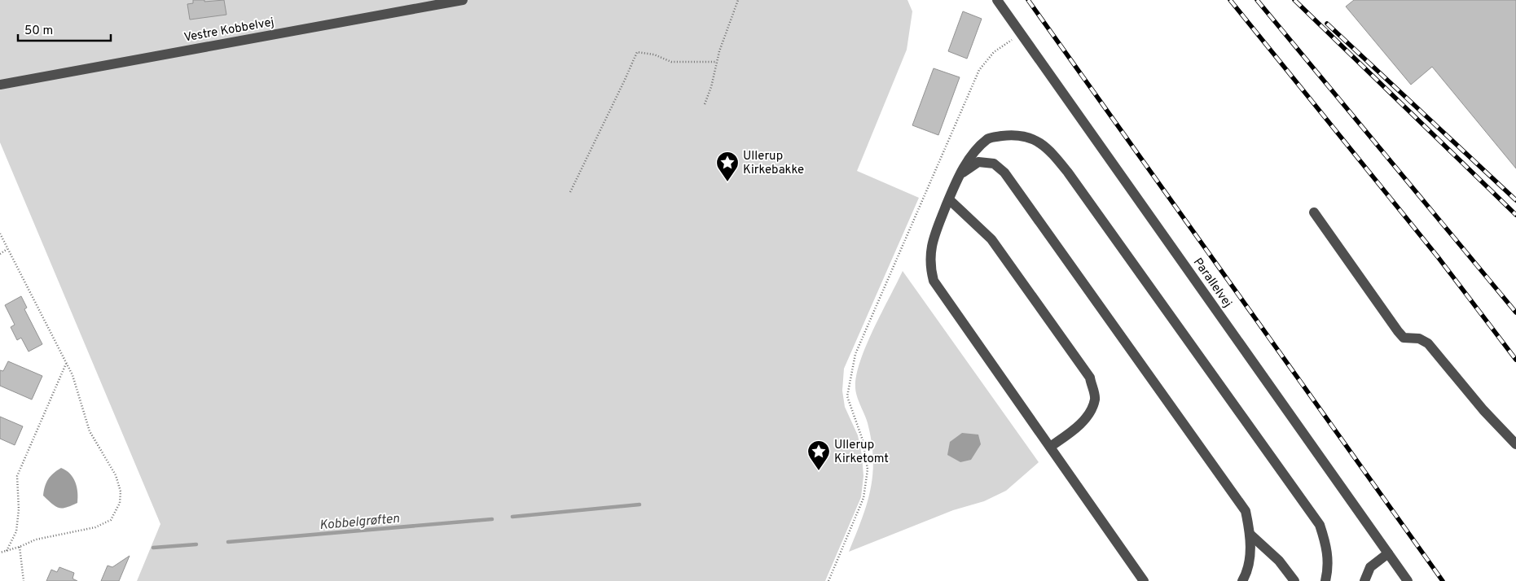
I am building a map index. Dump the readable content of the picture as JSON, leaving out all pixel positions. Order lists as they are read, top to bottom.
{
  "streets": {
    "street": ["Vestre Kobbelvej", "Parallelvej"]
  },
  "water": ["Kobbelgrøften"],
  "places": {
    "place": ["Ullerup Kirkebakke", "Ullerup Kirketomt"]
  },
  "scale_bar": "50 m"
}
